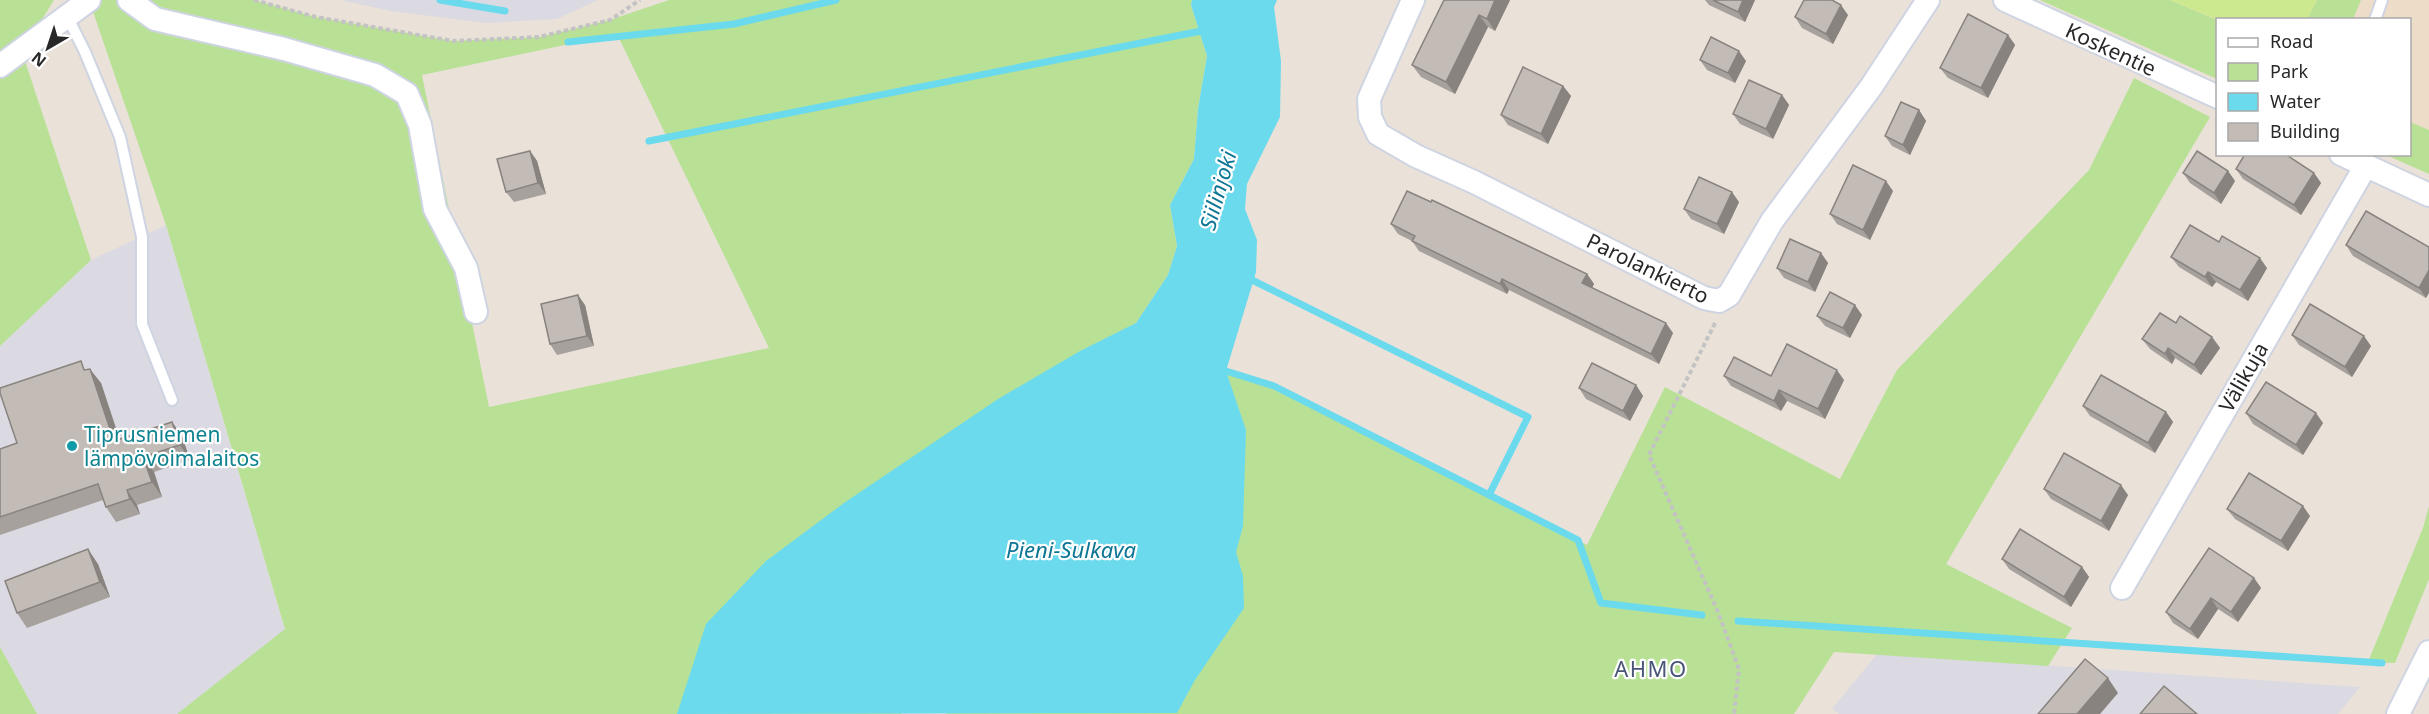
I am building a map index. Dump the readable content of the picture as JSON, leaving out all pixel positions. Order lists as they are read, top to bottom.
{
  "streets": {
    "street": ["Koskentie", "Parolankierto", "Välikuja"]
  },
  "districts": ["AHMO"],
  "water": ["Siilinjoki", "Pieni-Sulkava"],
  "places": ["Tiprusniemen lämpövoimalaitos"],
  "legend": [
    "Road",
    "Park",
    "Water",
    "Building"
  ],
  "north": "bottom left"
}
